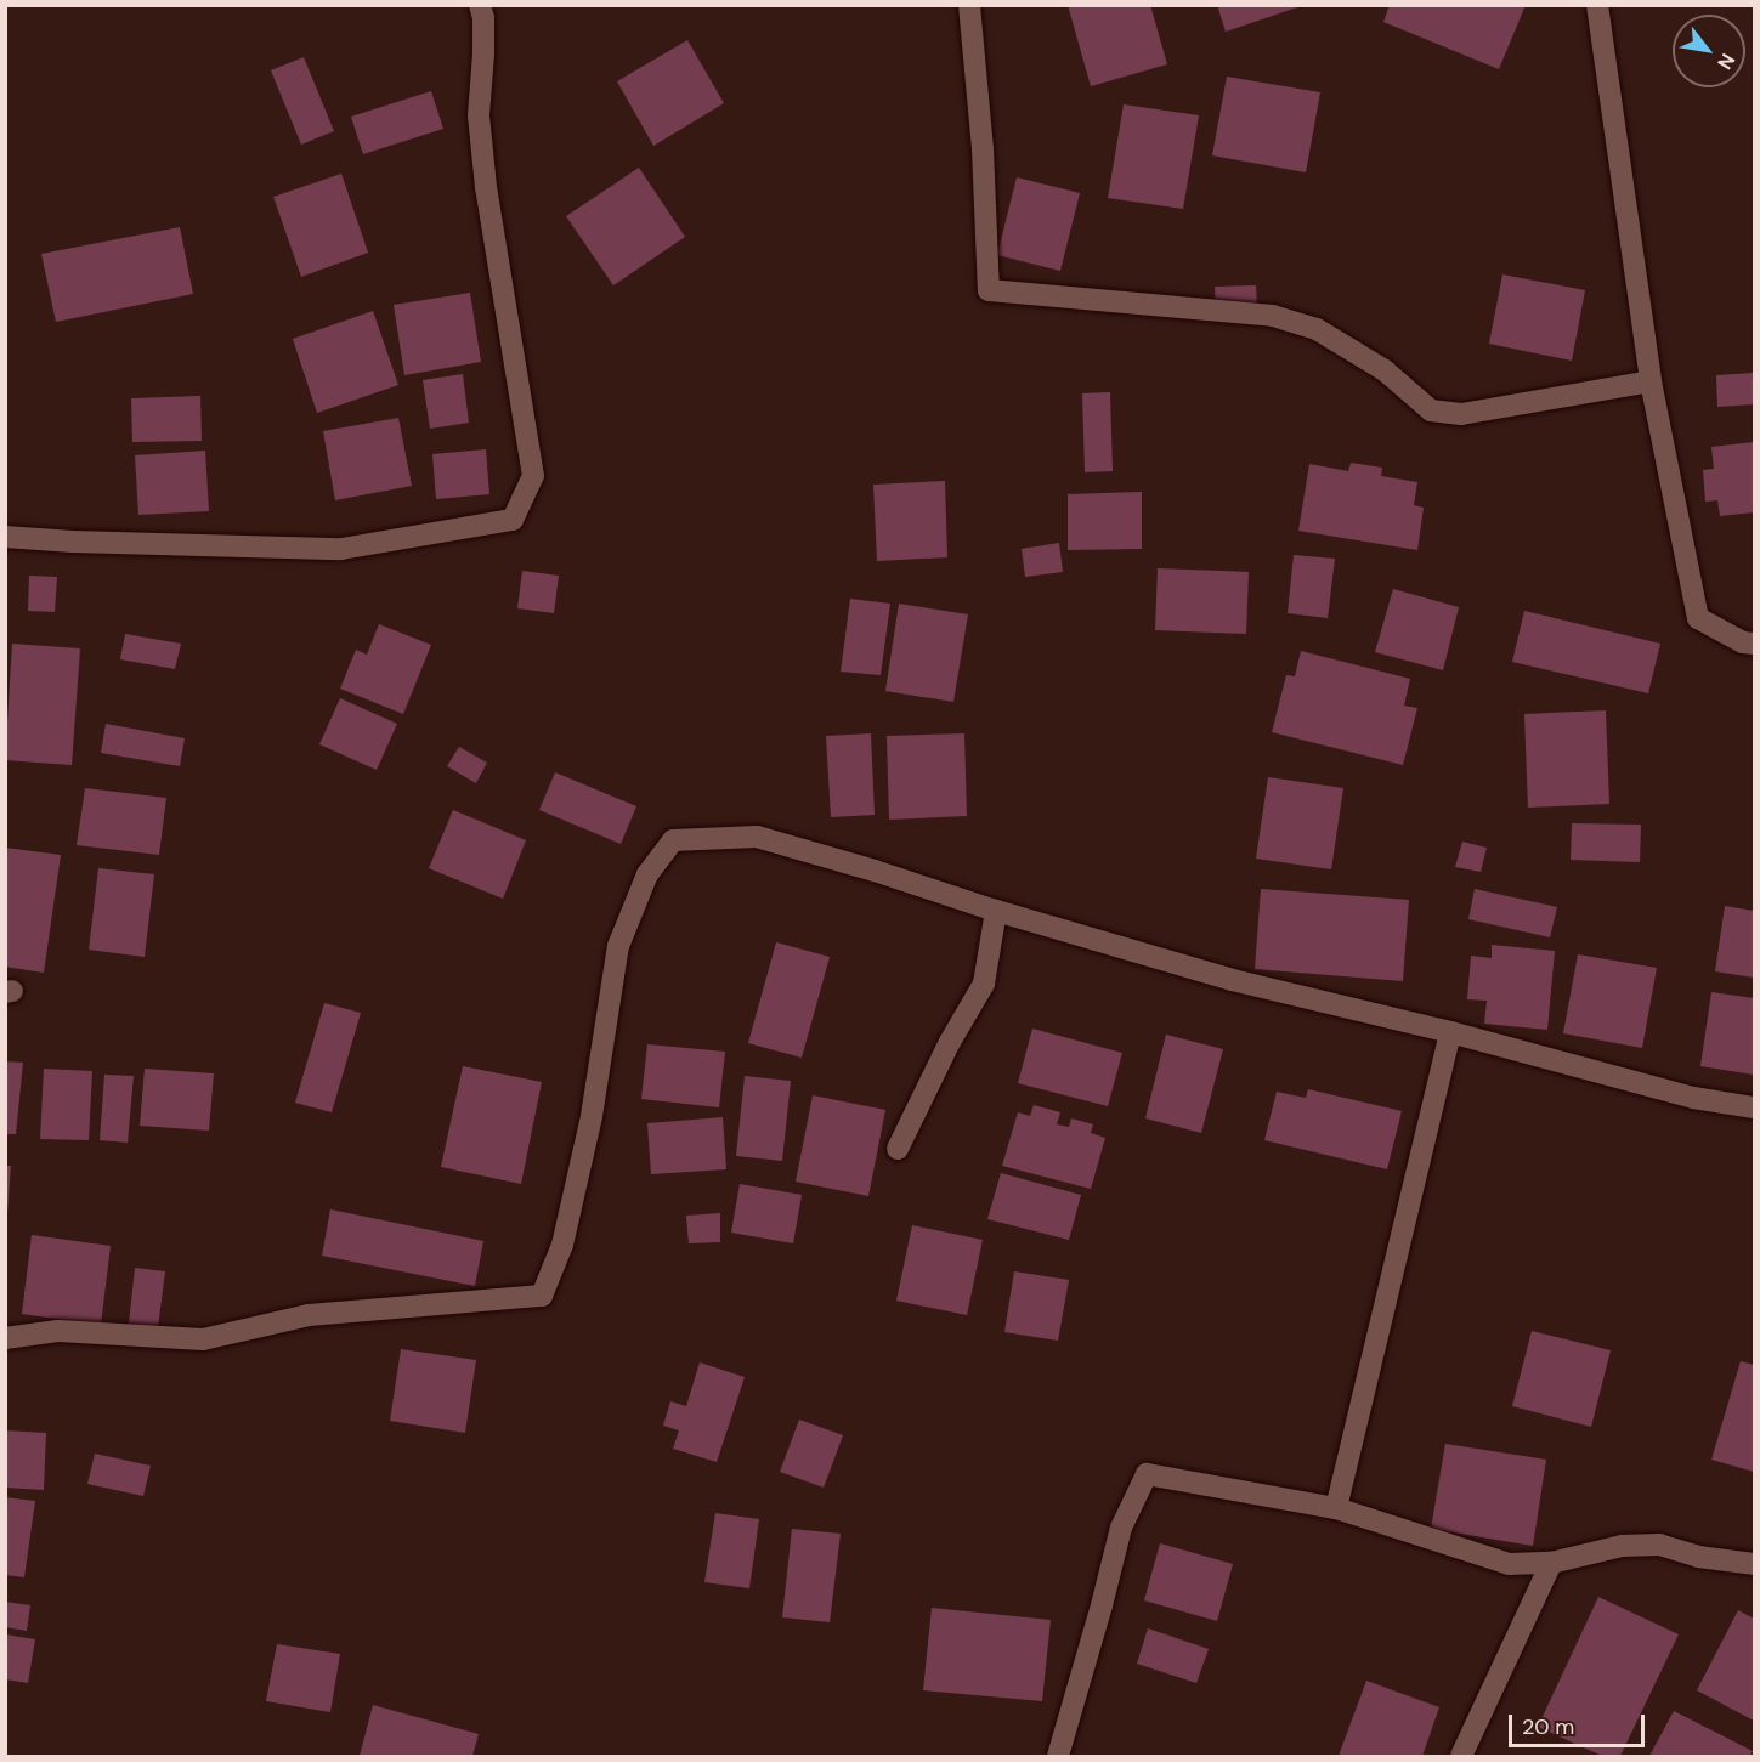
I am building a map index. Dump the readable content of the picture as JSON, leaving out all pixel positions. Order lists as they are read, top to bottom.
{
  "scale_bar": "20 m",
  "north": "bottom right"
}
